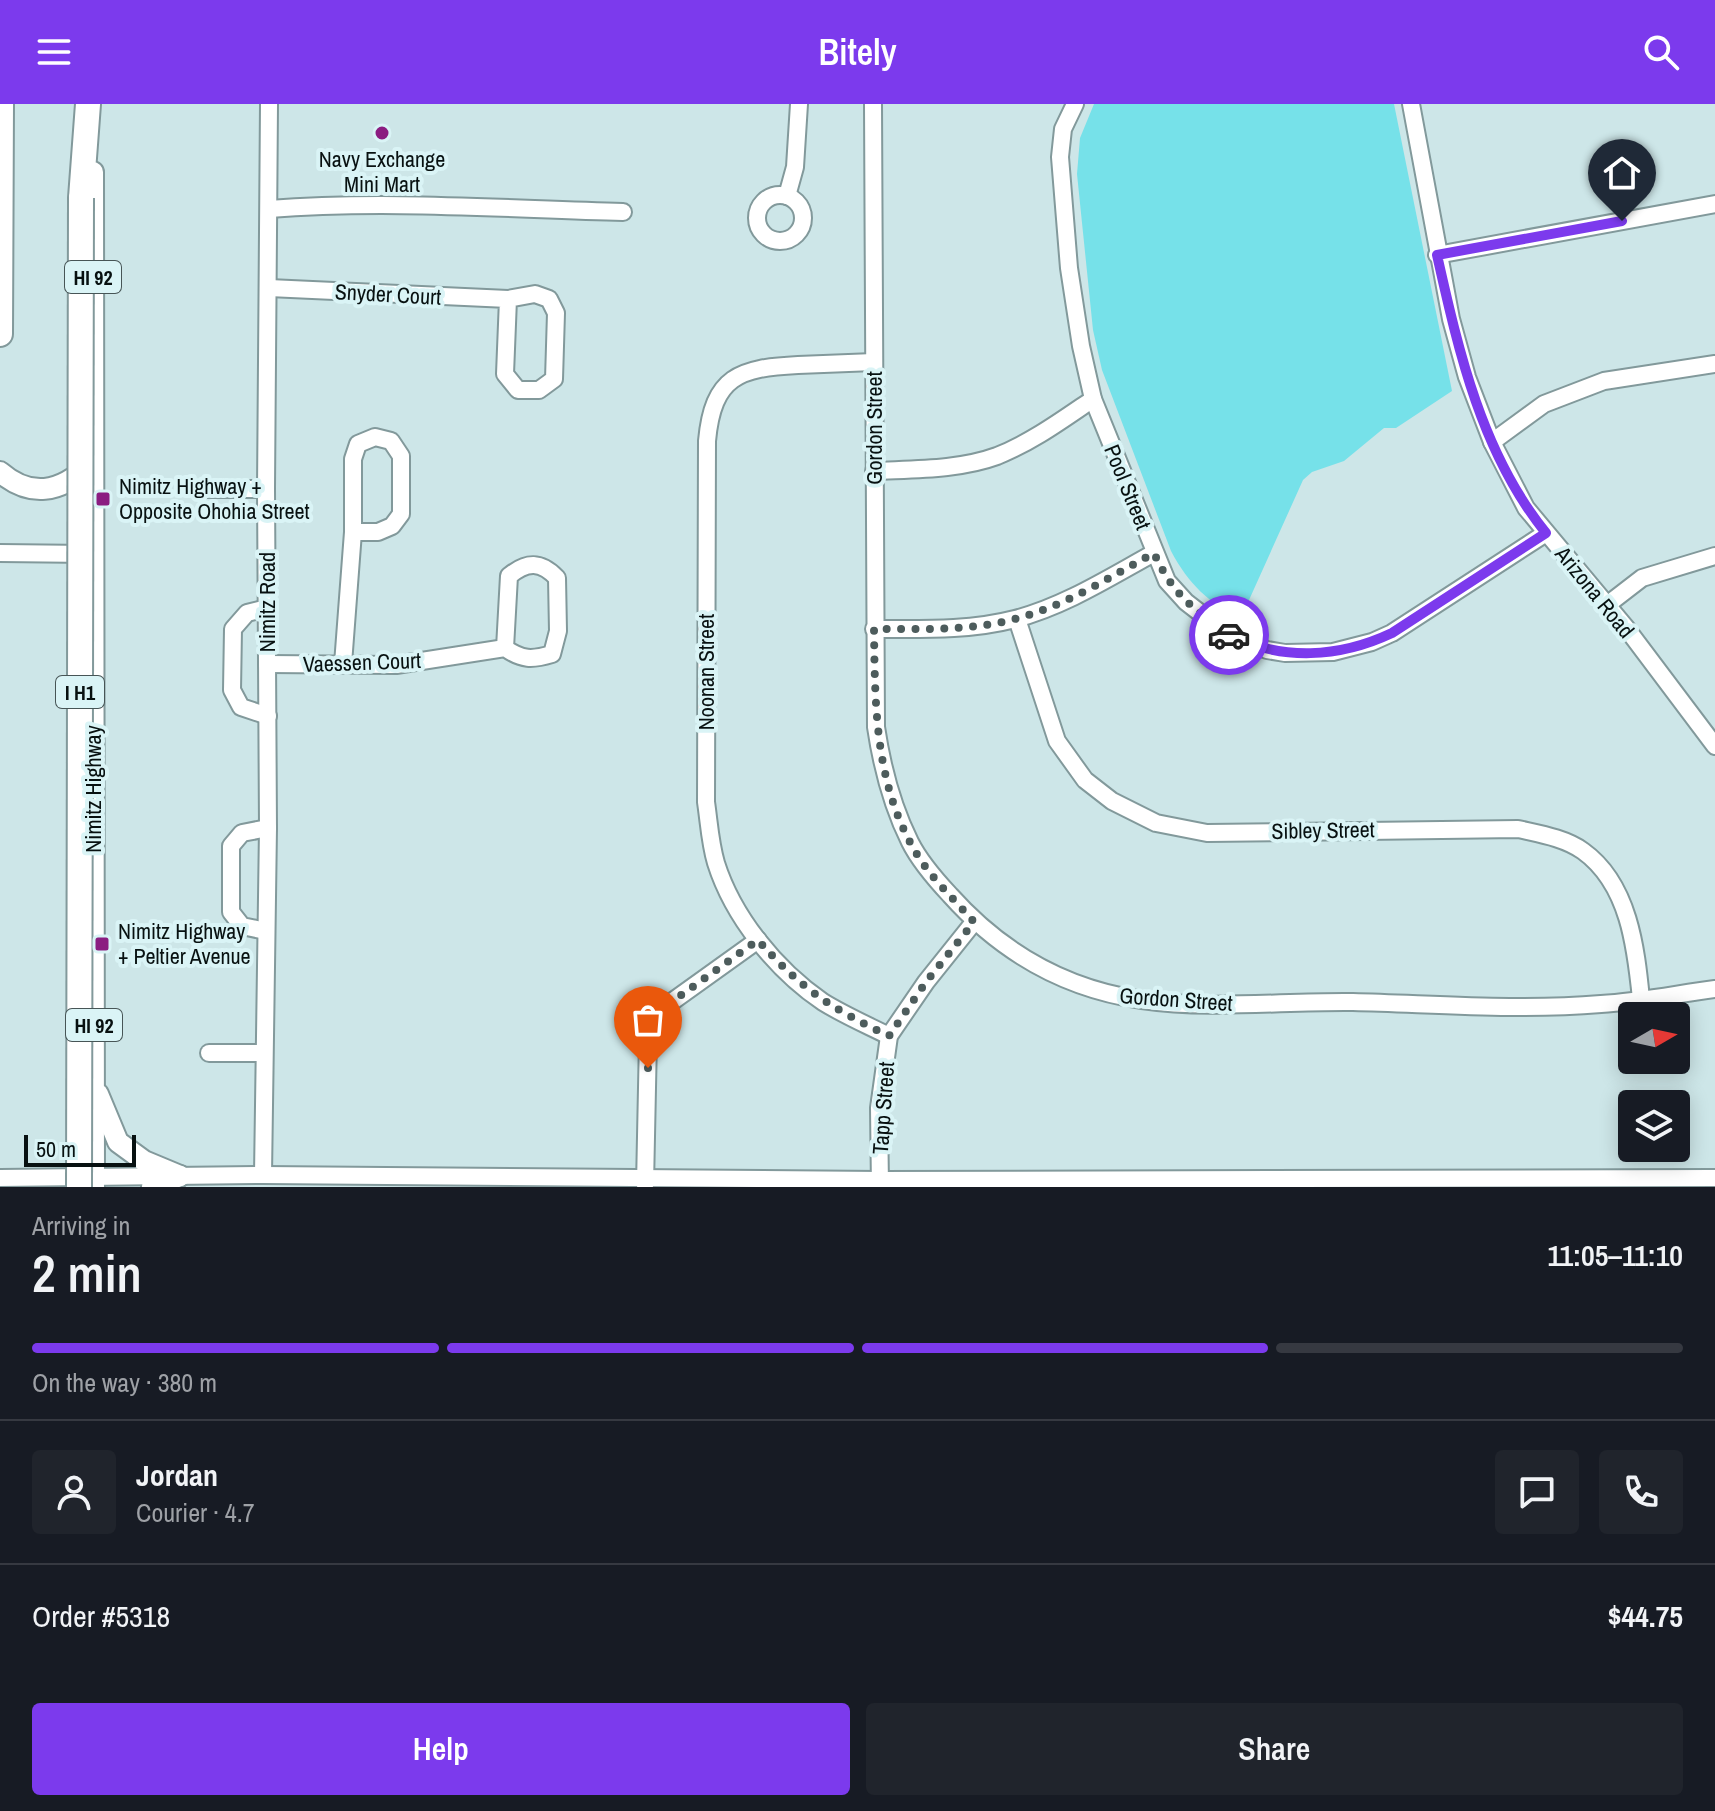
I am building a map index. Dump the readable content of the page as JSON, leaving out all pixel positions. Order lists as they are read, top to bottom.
{
  "streets": {
    "highway": ["I H1"],
    "main road": ["HI 92", "Nimitz Highway"],
    "street": [
      "Snyder Court",
      "Gordon Street",
      "Pool Street",
      "Arizona Road",
      "Nimitz Road",
      "Vaessen Court",
      "Noonan Street",
      "Sibley Street",
      "Tapp Street"
    ]
  },
  "crossings": [
    ["Snyder Court", "Nimitz Road"],
    ["Gordon Street", "Noonan Street"],
    ["Gordon Street", "Sibley Street"],
    ["Gordon Street", "Tapp Street"],
    ["Pool Street", "Arizona Road"],
    ["Nimitz Road", "Vaessen Court"],
    ["Noonan Street", "Tapp Street"],
    ["I H1", "Nimitz Highway"]
  ],
  "places": {
    "other": ["Navy Exchange Mini Mart"],
    "transit": ["Nimitz Highway + Opposite Ohohia Street", "Nimitz Highway + Peltier Avenue"]
  },
  "scale_bar": "50 m",
  "north": "right",
  "page": {
    "header": "Bitely",
    "scale": "50 m",
    "heading": ["2 min", "Arriving in", "11:05–11:10"],
    "panel": [
      "Jordan",
      "Courier · 4.7",
      "Order #5318",
      "$44.75"
    ],
    "bar": "On the way · 380 m",
    "buttons": ["Help", "Share"]
  }
}
